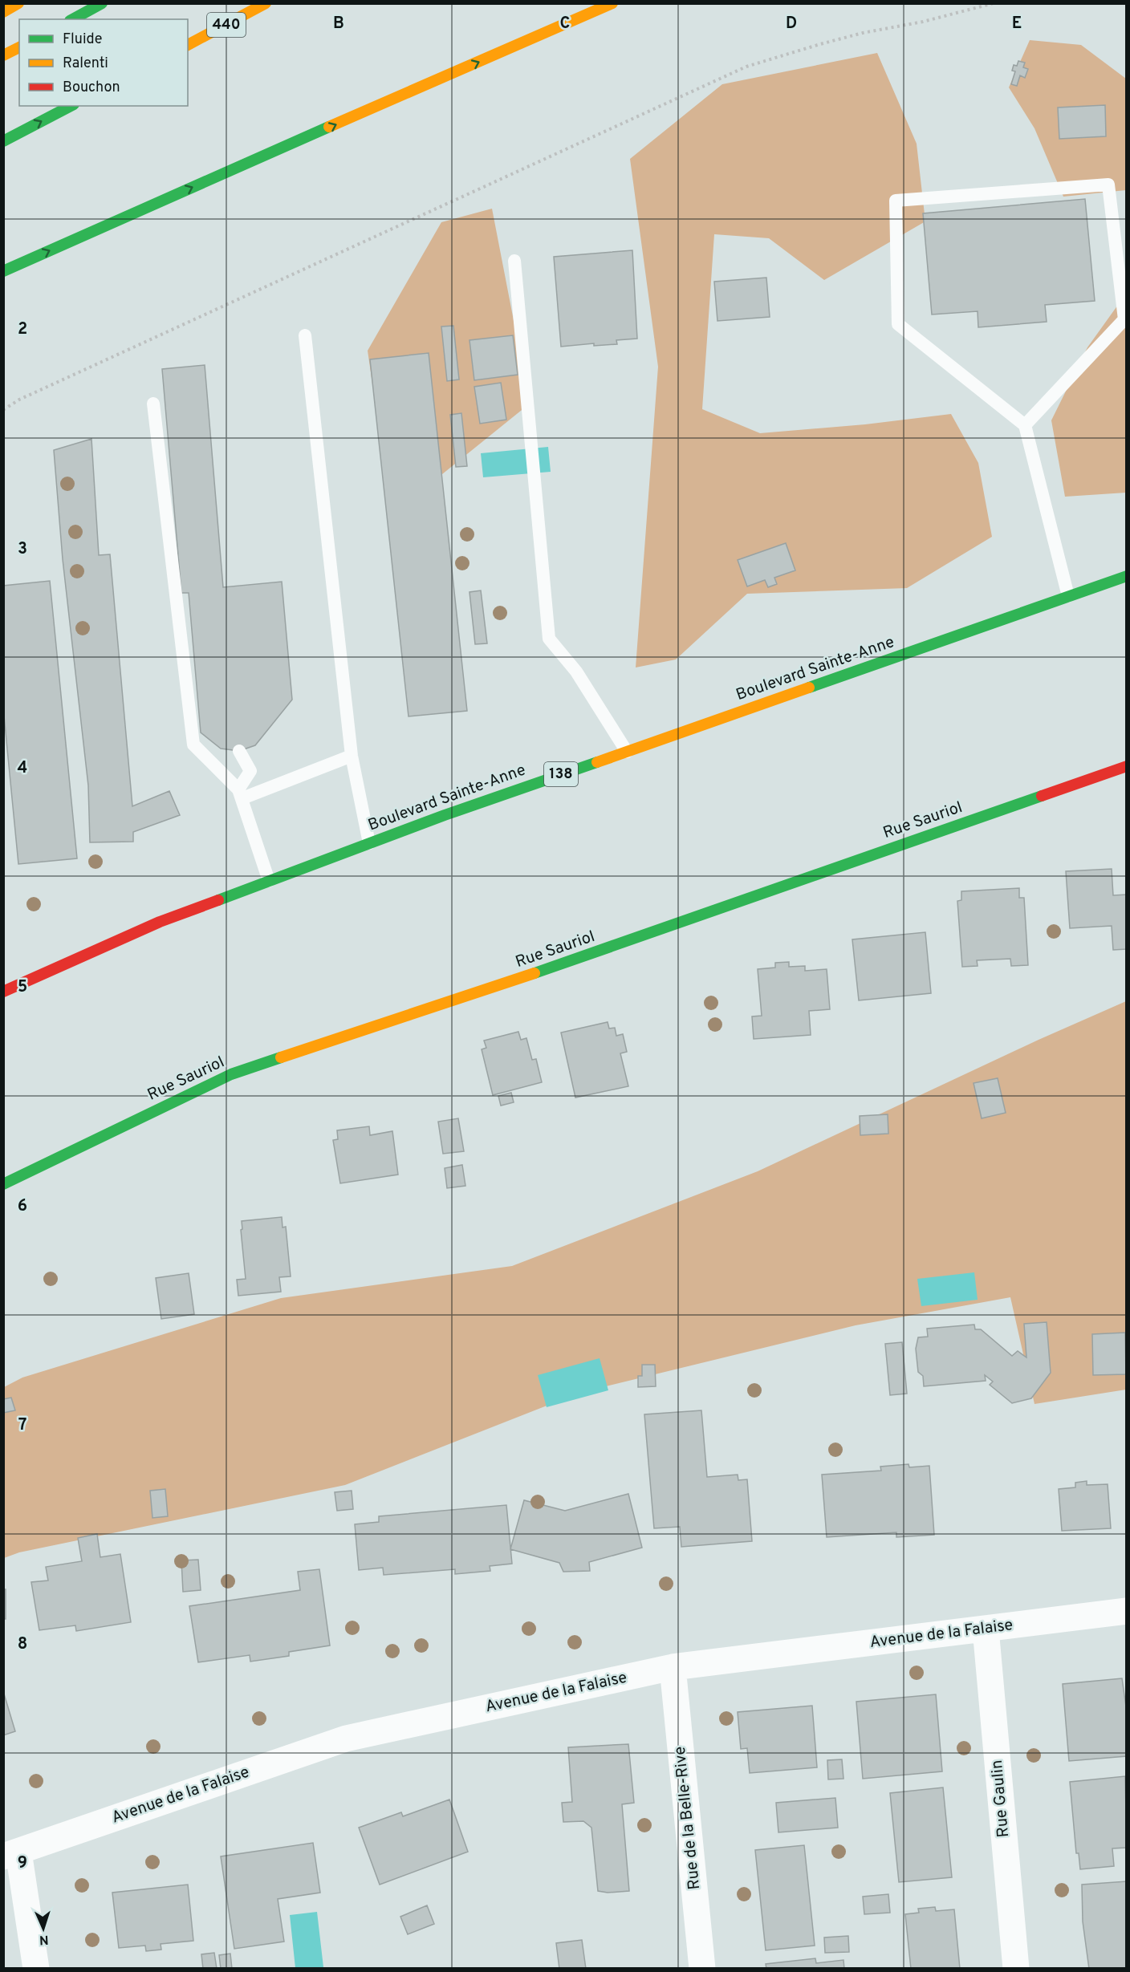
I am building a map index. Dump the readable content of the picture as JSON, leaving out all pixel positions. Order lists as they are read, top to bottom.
{
  "streets": {
    "main road": [
      "440",
      "Boulevard Sainte-Anne",
      "138",
      "Rue Sauriol"
    ],
    "street": ["Avenue de la Falaise", "Rue Gaulin", "Rue de la Belle-Rive"]
  },
  "crossings": [
    ["Avenue de la Falaise", "Rue Gaulin"],
    ["Avenue de la Falaise", "Rue de la Belle-Rive"]
  ],
  "legend": ["Fluide", "Ralenti", "Bouchon"],
  "north": "bottom",
  "grid": {
    "columns": [
      "B",
      "C",
      "D",
      "E"
    ],
    "rows": [
      "2",
      "3",
      "4",
      "5",
      "6",
      "7",
      "8",
      "9"
    ]
  }
}
